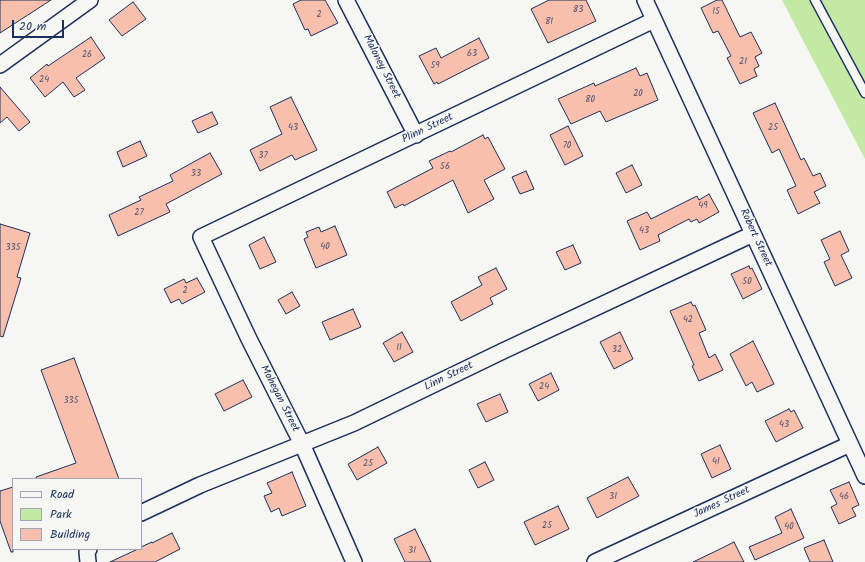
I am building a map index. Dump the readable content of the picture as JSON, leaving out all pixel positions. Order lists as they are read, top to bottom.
{
  "streets": {
    "street": [
      "Maloney Street",
      "Plinn Street",
      "Robert Street",
      "Linn Street",
      "Mohegan Street",
      "James Street"
    ]
  },
  "crossings": [
    ["Maloney Street", "Plinn Street"],
    ["Plinn Street", "Robert Street"],
    ["Plinn Street", "Mohegan Street"],
    ["Robert Street", "Linn Street"],
    ["Robert Street", "James Street"],
    ["Linn Street", "Mohegan Street"]
  ],
  "house_numbers": [
    "83",
    "15",
    "2",
    "81",
    "63",
    "26",
    "21",
    "59",
    "24",
    "20",
    "80",
    "43",
    "25",
    "70",
    "37",
    "56",
    "33",
    "49",
    "27",
    "43",
    "40",
    "335",
    "50",
    "2",
    "42",
    "11",
    "32",
    "24",
    "335",
    "43",
    "41",
    "25",
    "31",
    "46",
    "25",
    "40",
    "31"
  ],
  "legend": ["Road", "Park", "Building"],
  "scale_bar": "20 m"
}
